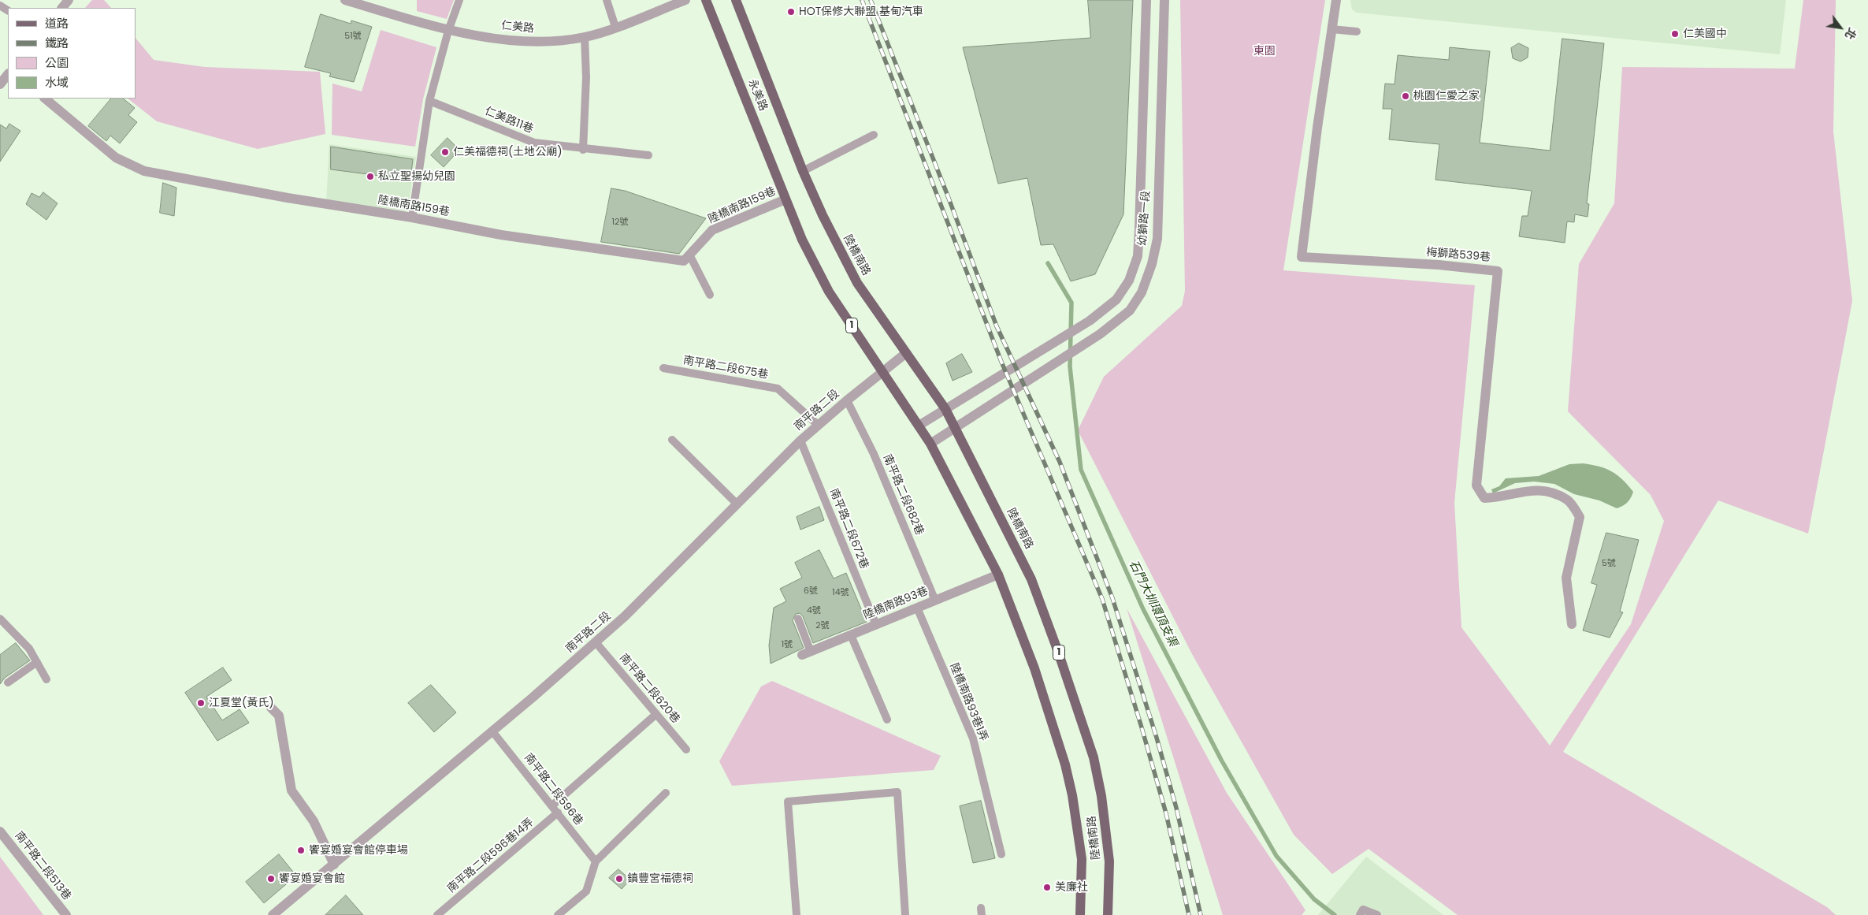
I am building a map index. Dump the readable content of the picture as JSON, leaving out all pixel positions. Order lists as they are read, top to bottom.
{
  "streets": {
    "main road": ["永美路", "陸橋南路", "1"],
    "street": [
      "仁美路",
      "陸橋南路159巷",
      "幼獅路一段",
      "梅獅路539巷",
      "南平路二段",
      "陸橋南路93巷",
      "南平路二段513巷"
    ],
    "lane": [
      "仁美路11巷",
      "南平路二段675巷",
      "南平路二段682巷",
      "南平路二段672巷",
      "南平路二段620巷",
      "陸橋南路93巷1弄",
      "南平路二段596巷",
      "南平路二段596巷14弄"
    ]
  },
  "crossings": [
    ["永美路", "陸橋南路159巷"],
    ["永美路", "陸橋南路"],
    ["陸橋南路159巷", "陸橋南路"],
    ["幼獅路一段", "陸橋南路"],
    ["陸橋南路", "南平路二段"],
    ["陸橋南路", "陸橋南路93巷"],
    ["南平路二段675巷", "南平路二段"],
    ["南平路二段", "南平路二段682巷"],
    ["南平路二段", "南平路二段672巷"],
    ["南平路二段", "南平路二段620巷"],
    ["南平路二段", "南平路二段596巷"],
    ["南平路二段682巷", "陸橋南路93巷"],
    ["南平路二段672巷", "陸橋南路93巷"],
    ["陸橋南路93巷", "陸橋南路93巷1弄"],
    ["南平路二段596巷", "南平路二段596巷14弄"]
  ],
  "water": ["石門大圳環頂支渠"],
  "parks": ["東園"],
  "places": [
    "HOT保修大聯盟 基甸汽車",
    "仁美國中",
    "桃園仁愛之家",
    "仁美福德祠(土地公廟)",
    "私立聖揚幼兒園",
    "江夏堂(黃氏)",
    "饗宴婚宴會館停車場",
    "饗宴婚宴會館",
    "鎮豐宮福德祠",
    "美廉社"
  ],
  "house_numbers": [
    "51號",
    "12號",
    "5號",
    "6號",
    "14號",
    "4號",
    "2號",
    "1號"
  ],
  "legend": [
    "道路",
    "鐵路",
    "公園",
    "水域"
  ],
  "north": "bottom right"
}
